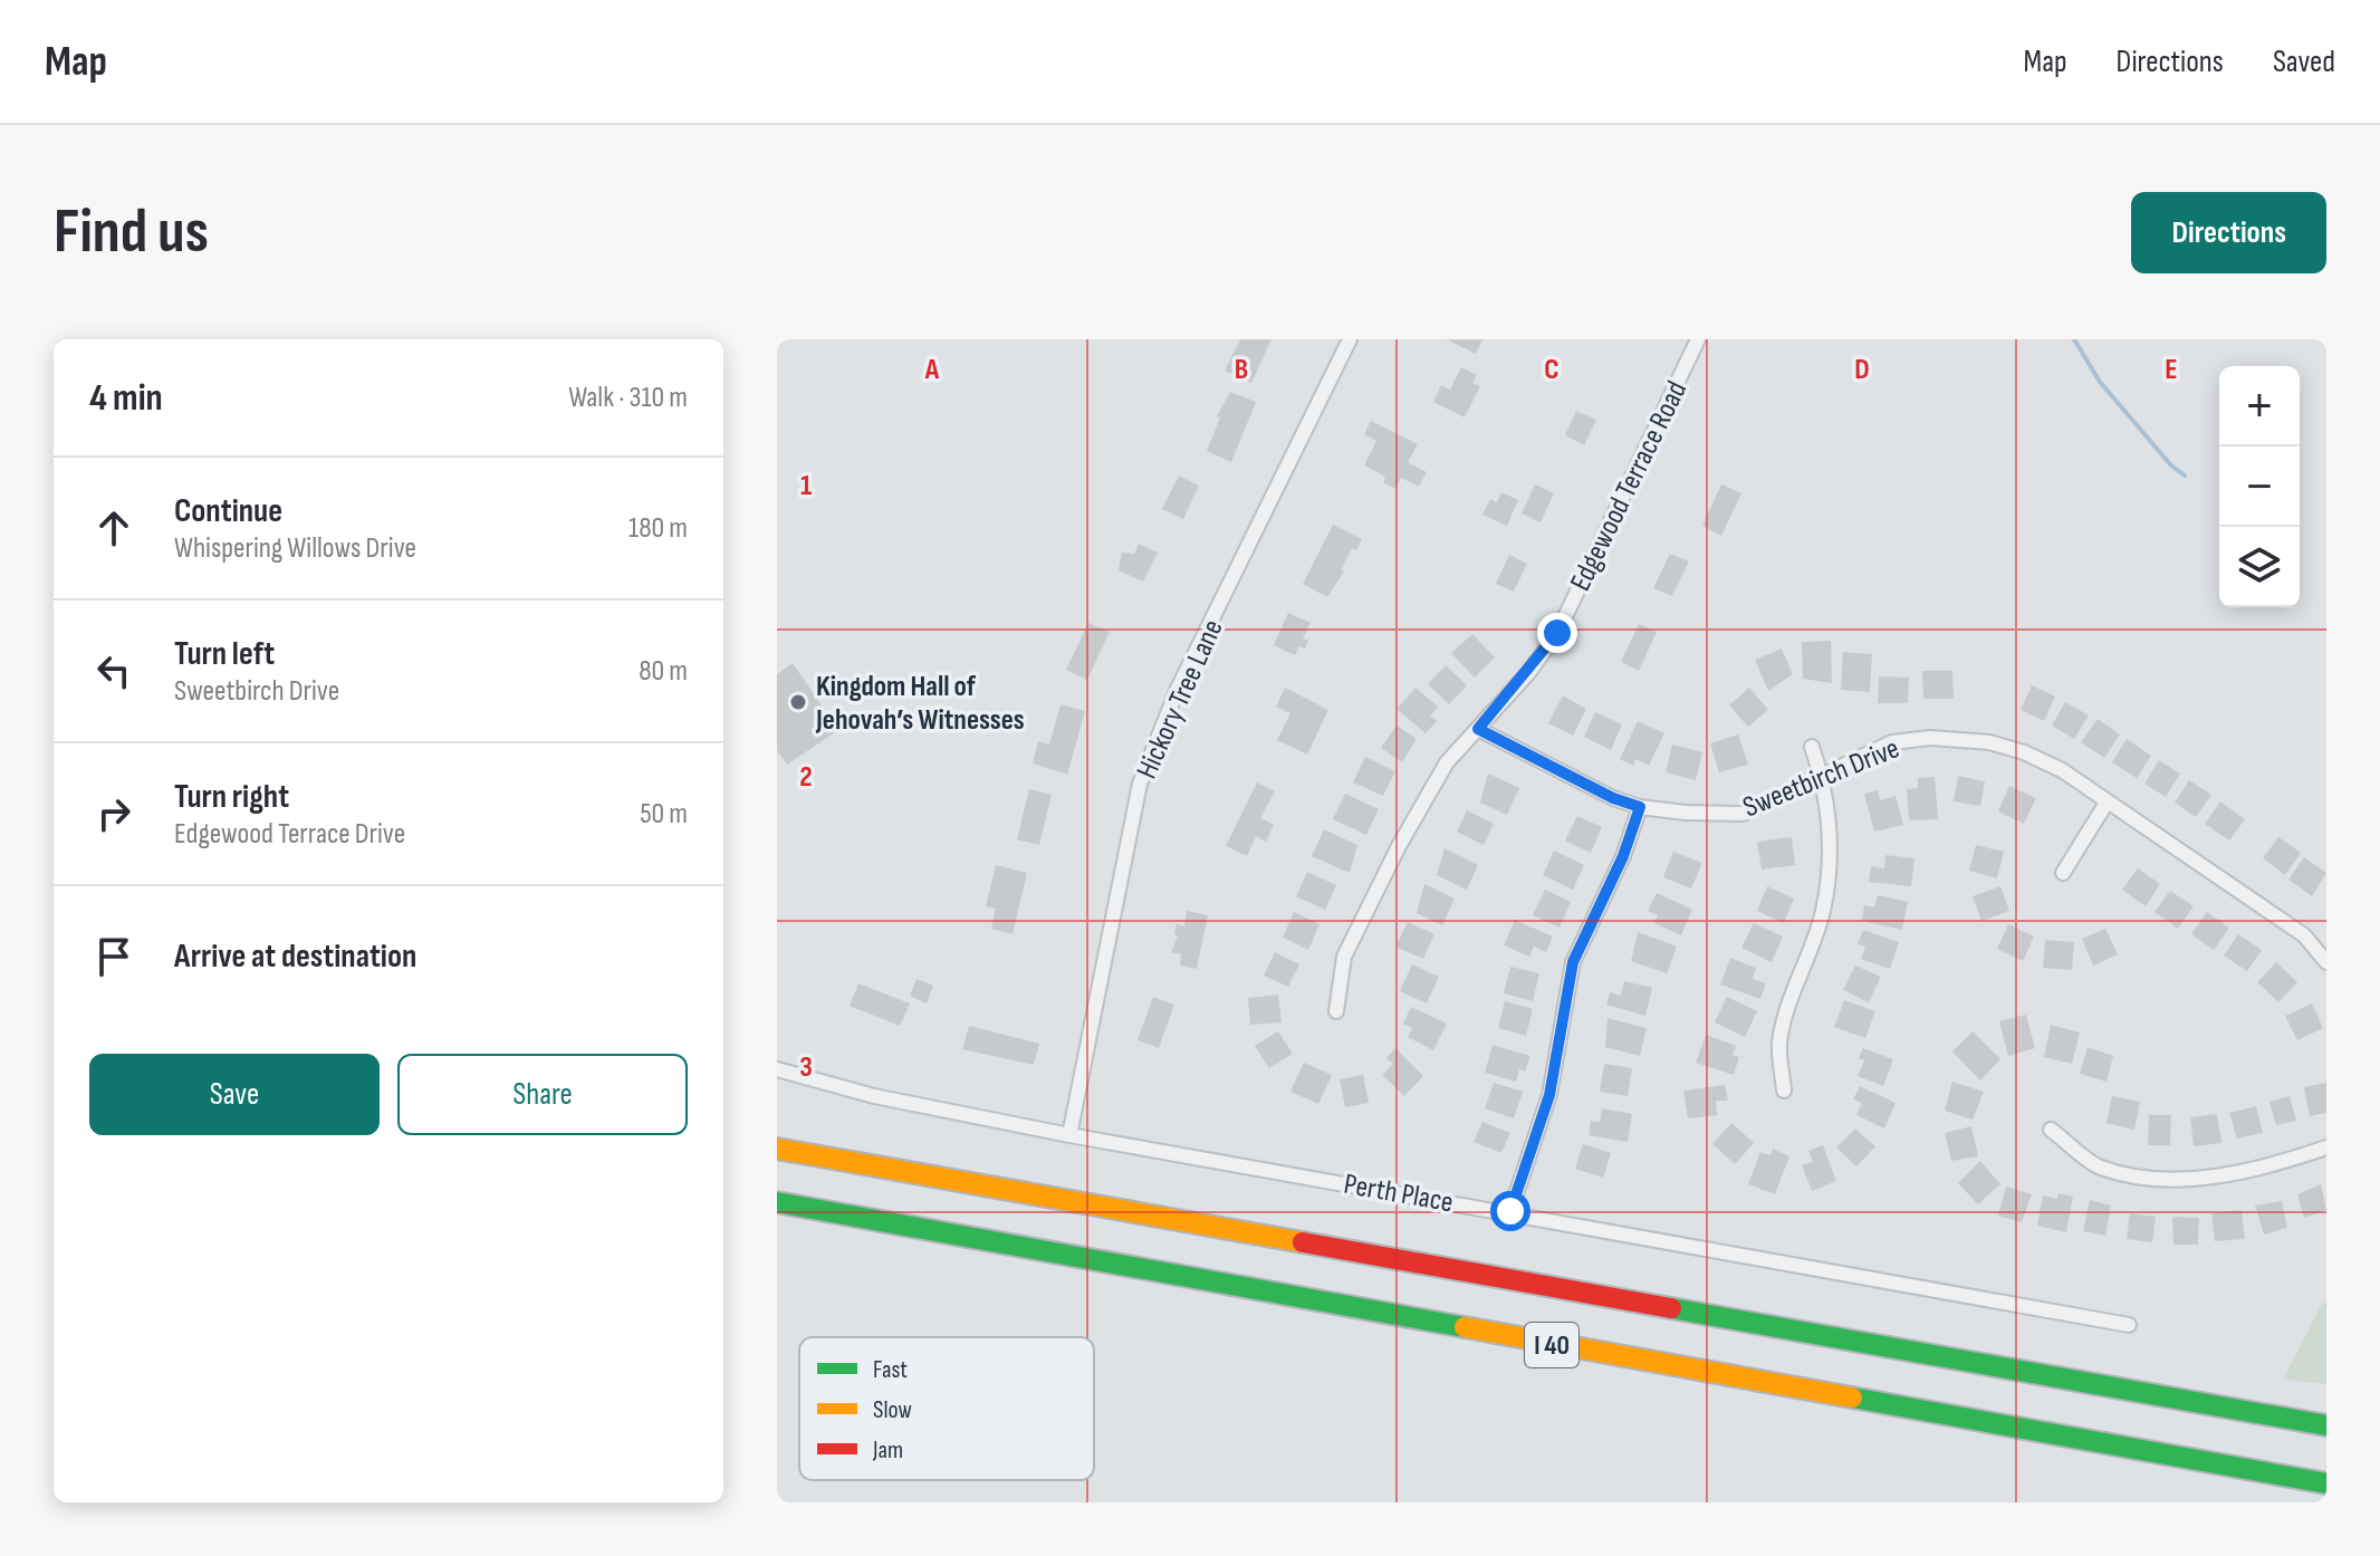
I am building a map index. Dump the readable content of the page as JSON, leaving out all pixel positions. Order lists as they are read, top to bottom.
{
  "streets": {
    "highway": ["I 40"],
    "street": [
      "Edgewood Terrace Road",
      "Hickory Tree Lane",
      "Sweetbirch Drive",
      "Perth Place"
    ]
  },
  "crossings": [
    ["Edgewood Terrace Road", "Sweetbirch Drive"],
    ["Hickory Tree Lane", "Perth Place"]
  ],
  "places": ["Kingdom Hall of Jehovah’s Witnesses"],
  "legend": ["Fast", "Slow", "Jam"],
  "page": {
    "header": "Map",
    "nav": ["Map", "Directions", "Saved"],
    "buttons": [
      "Directions",
      ["Save", "Share"]
    ],
    "title": "Find us",
    "heading": ["4 min", "Walk · 310 m"],
    "map_buttons": ["+", "−"],
    "list": [
      ["Continue", "Whispering Willows Drive", "180 m"],
      ["Turn left", "Sweetbirch Drive", "80 m"],
      ["Turn right", "Edgewood Terrace Drive", "50 m"],
      "Arrive at destination"
    ]
  },
  "grid": {
    "columns": [
      "A",
      "B",
      "C",
      "D",
      "E"
    ],
    "rows": ["1", "2", "3"]
  }
}
